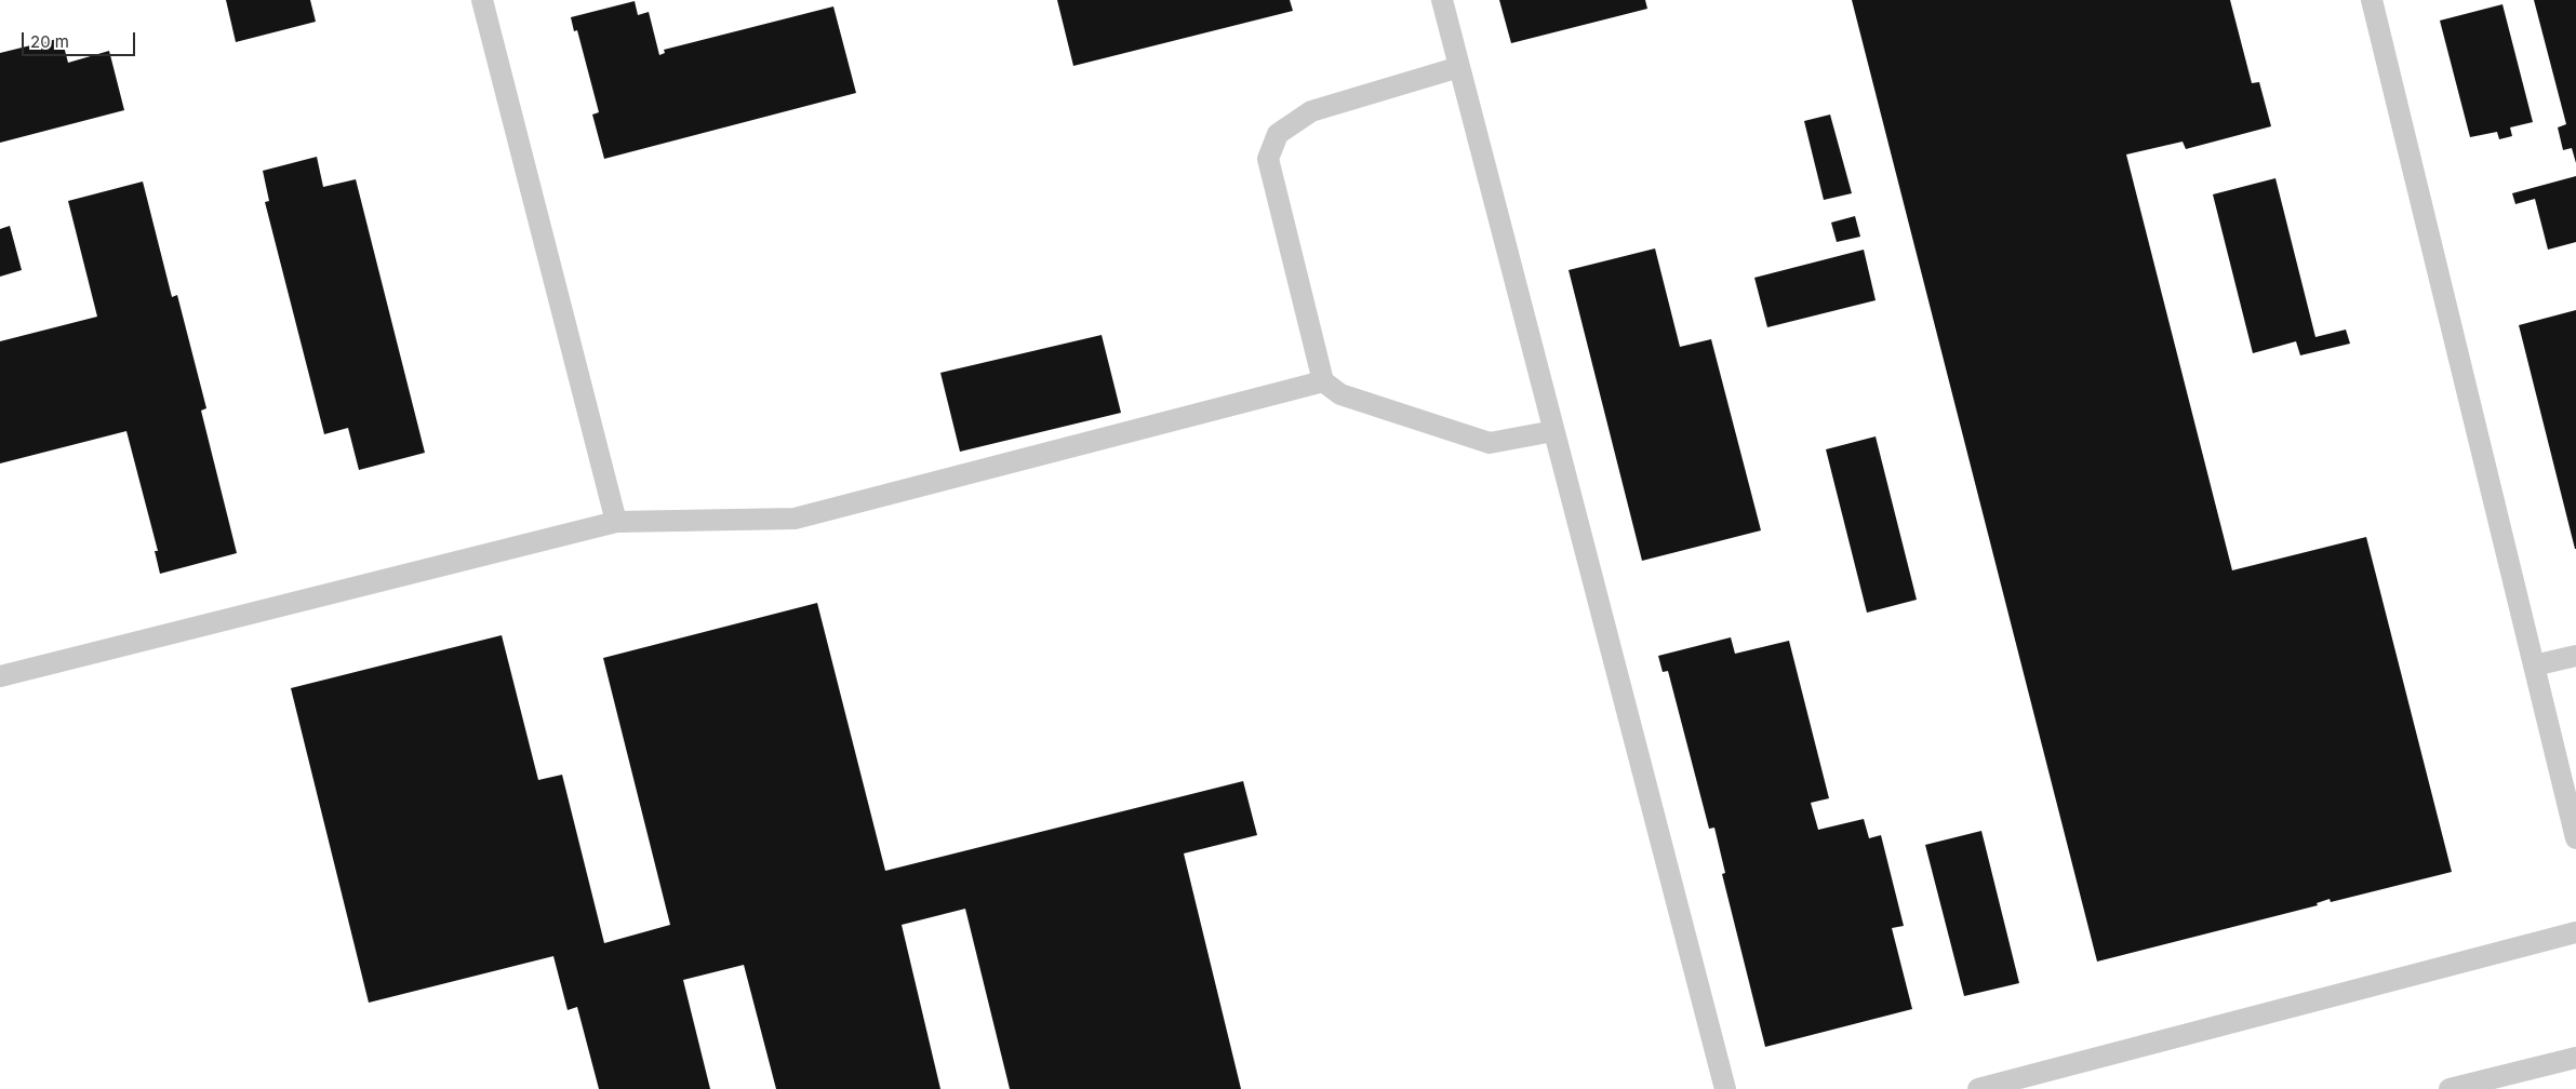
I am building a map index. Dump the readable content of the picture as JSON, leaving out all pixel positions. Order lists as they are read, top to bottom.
{
  "scale_bar": "20 m"
}
